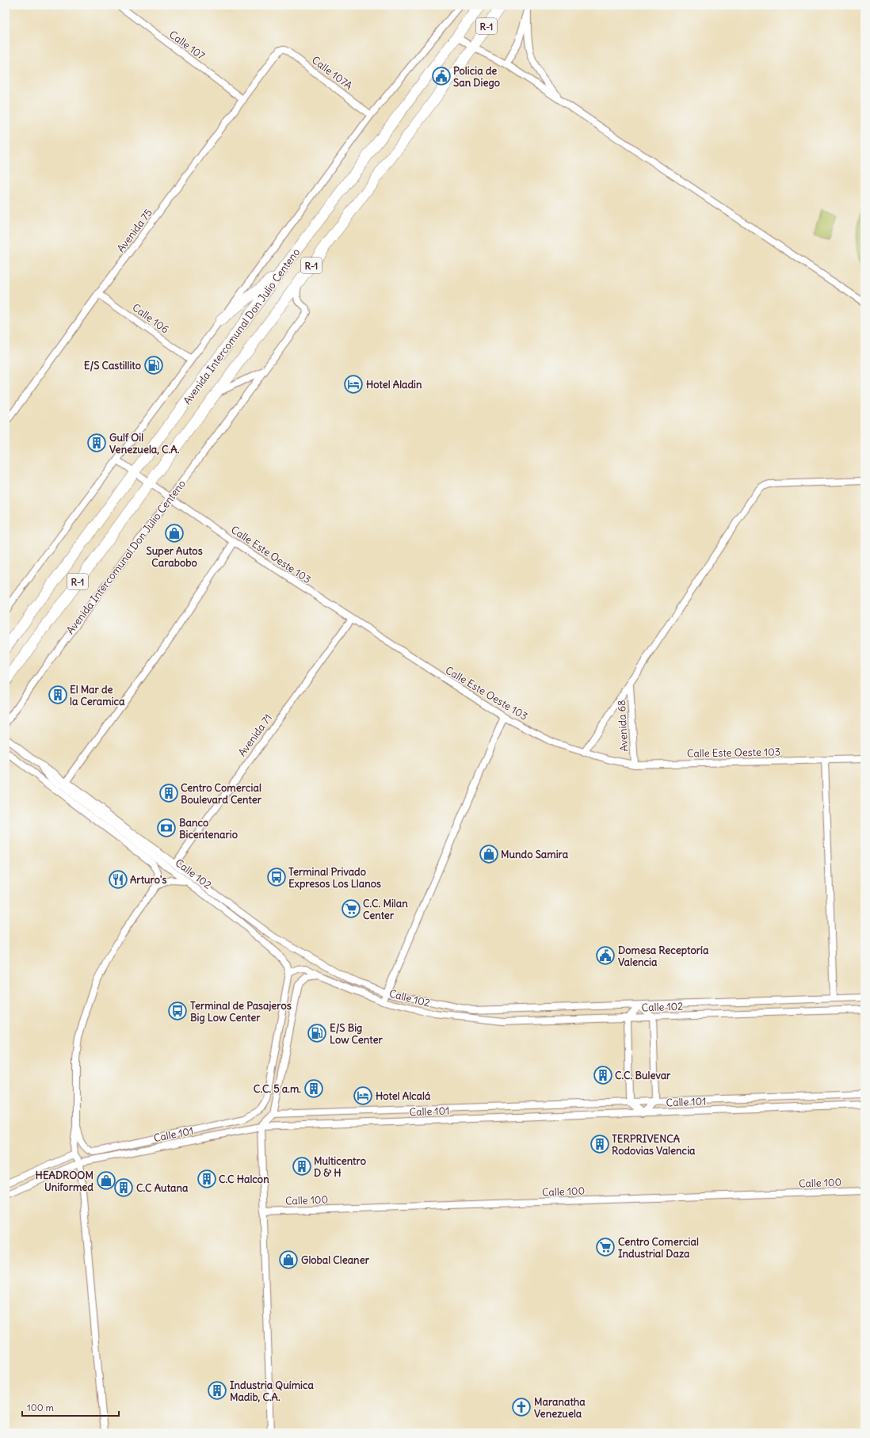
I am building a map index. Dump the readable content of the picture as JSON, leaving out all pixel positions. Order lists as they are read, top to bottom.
{
  "streets": {
    "main road": ["R-1", "Avenida Intercomunal Don Julio Centeno"],
    "street": [
      "Calle 107",
      "Calle 107A",
      "Avenida 75",
      "Calle 106",
      "Calle Este Oeste 103",
      "Avenida 68",
      "Avenida 71",
      "Calle 102",
      "Calle 101",
      "Calle 100"
    ]
  },
  "crossings": [
    ["Calle 107", "Avenida 75"],
    ["Calle 107A", "Avenida 75"],
    ["Calle 107A", "Avenida Intercomunal Don Julio Centeno"],
    ["Avenida 75", "Calle 106"],
    ["Calle 106", "Avenida Intercomunal Don Julio Centeno"],
    ["Avenida Intercomunal Don Julio Centeno", "Calle Este Oeste 103"],
    ["Calle Este Oeste 103", "Avenida 68"],
    ["Calle Este Oeste 103", "Avenida 71"],
    ["Avenida 71", "Calle 102"]
  ],
  "places": {
    "public building": ["Policia de San Diego", "Domesa Receptoría Valencia"],
    "fuel station": ["E/S Castillito", "E/S Big Low Center"],
    "hotel": ["Hotel Aladin", "Hotel Alcalá"],
    "building": [
      "Gulf Oil Venezuela, C.A.",
      "El Mar de la Ceramica",
      "Centro Comercial Boulevard Center",
      "C.C. Bulevar",
      "C.C. 5 a.m.",
      "TERPRIVENCA Rodovias Valencia",
      "Multicentro D & H",
      "C.C Halcon",
      "C.C Autana",
      "Industria Química Madib, C.A."
    ],
    "shop": [
      "Super Autos Carabobo",
      "Mundo Samira",
      "HEADROOM Uniformed",
      "Global Cleaner"
    ],
    "bank": ["Banco Bicentenario"],
    "bus stop": ["Terminal Privado Expresos Los Llanos", "Terminal de Pasajeros Big Low Center"],
    "restaurant": ["Arturo's"],
    "supermarket": ["C.C. Milan Center", "Centro Comercial Industrial Daza"],
    "church": ["Maranatha Venezuela"]
  },
  "scale_bar": "100 m"
}
